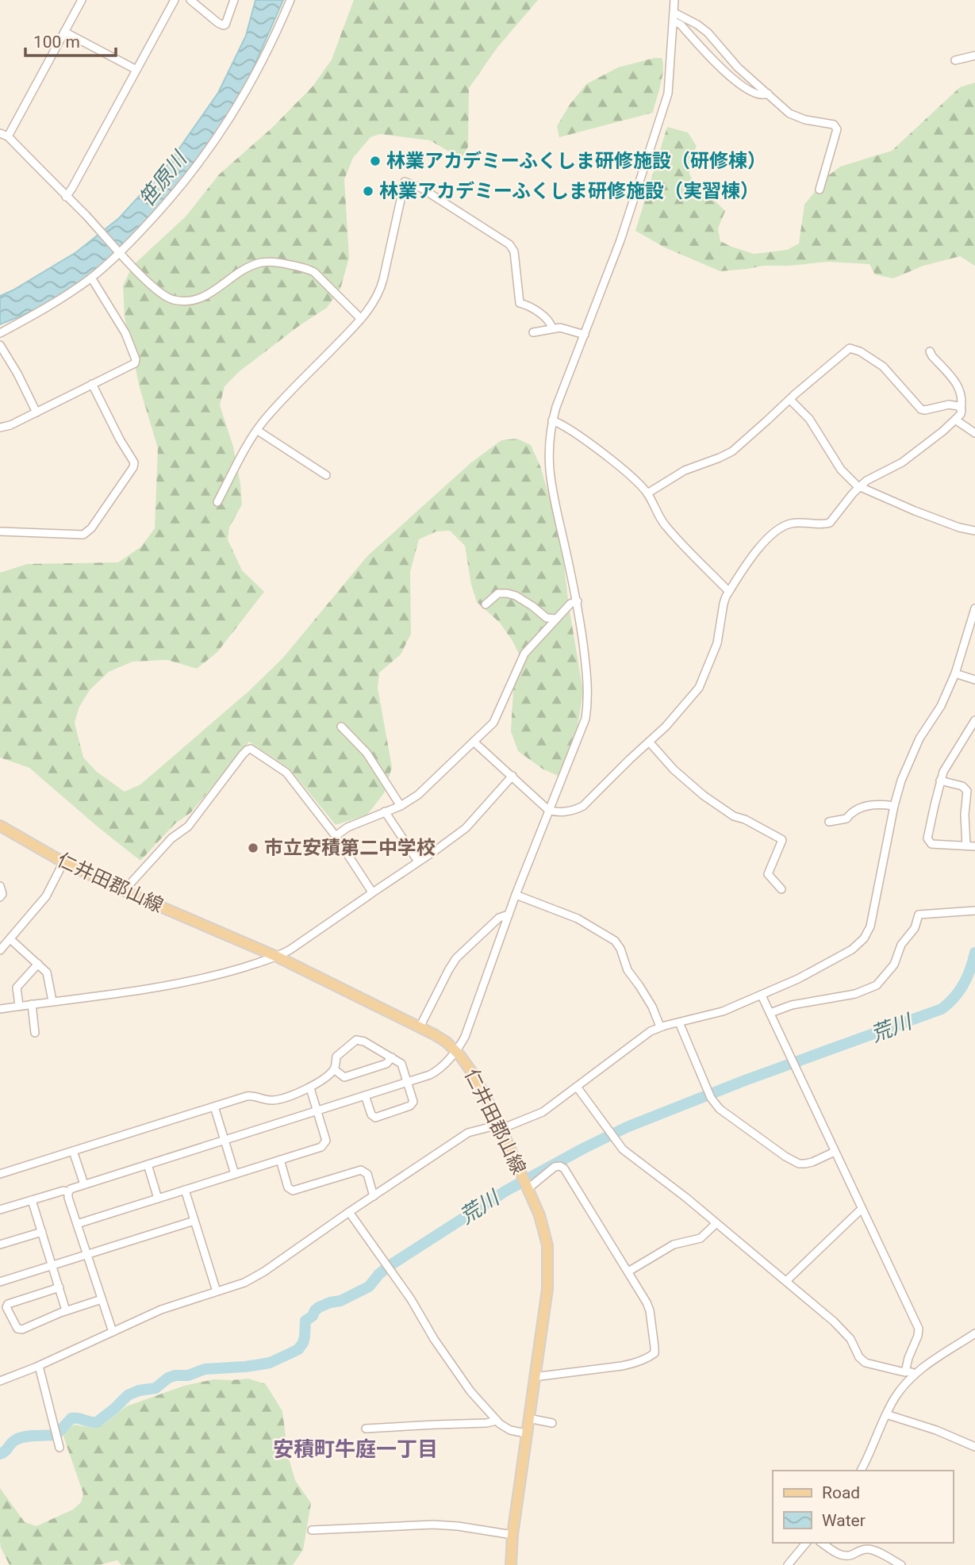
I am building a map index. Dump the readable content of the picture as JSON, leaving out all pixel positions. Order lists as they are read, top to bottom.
{
  "streets": {
    "main road": ["仁井田郡山線"]
  },
  "districts": ["安積町牛庭一丁目"],
  "water": ["笹原川", "荒川"],
  "places": ["林業アカデミーふくしま研修施設（研修棟）", "林業アカデミーふくしま研修施設（実習棟）", "市立安積第二中学校"],
  "legend": ["Road", "Water"],
  "scale_bar": "100 m"
}
